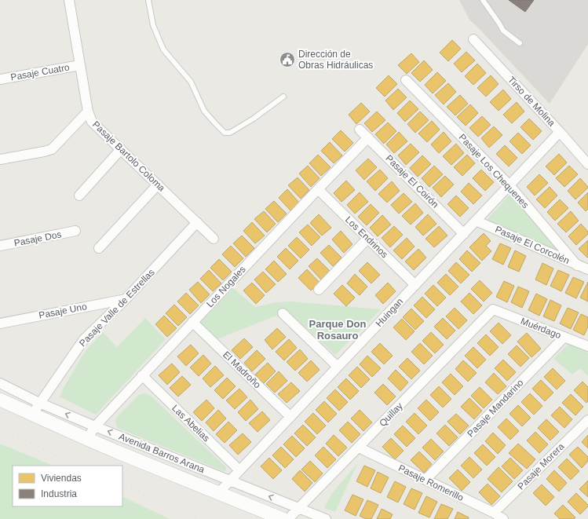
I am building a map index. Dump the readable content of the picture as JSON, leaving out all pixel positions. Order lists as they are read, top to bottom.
{
  "streets": {
    "main road": ["Avenida Barros Arana"],
    "street": [
      "Pasaje Cuatro",
      "Tirso de Molina",
      "Pasaje Bartolo Coloma",
      "Pasaje Los Chequenes",
      "Pasaje El Coirón",
      "Los Endrinos",
      "Pasaje Dos",
      "Pasaje El Corcolén",
      "Los Nogales",
      "Pasaje Valle de Estrellas",
      "Pasaje Uno",
      "Huingan",
      "Muérdago",
      "El Madroño",
      "Pasaje Mandarino",
      "Quillay",
      "Las Abelias",
      "Pasaje Morera",
      "Pasaje Romerillo"
    ]
  },
  "crossings": [
    ["Pasaje Cuatro", "Pasaje Bartolo Coloma"],
    ["Tirso de Molina", "Huingan"],
    ["Pasaje Bartolo Coloma", "Pasaje Valle de Estrellas"],
    ["Pasaje Los Chequenes", "Pasaje El Corcolén"],
    ["Pasaje Los Chequenes", "Huingan"],
    ["Pasaje El Coirón", "Los Nogales"],
    ["Pasaje El Coirón", "Huingan"],
    ["Los Endrinos", "Los Nogales"],
    ["Los Endrinos", "Huingan"],
    ["Pasaje El Corcolén", "Huingan"],
    ["Los Nogales", "El Madroño"],
    ["Los Nogales", "Las Abelias"],
    ["Los Nogales", "Avenida Barros Arana"],
    ["Pasaje Valle de Estrellas", "Pasaje Uno"],
    ["Pasaje Valle de Estrellas", "Avenida Barros Arana"],
    ["Huingan", "El Madroño"],
    ["Huingan", "Las Abelias"],
    ["Huingan", "Avenida Barros Arana"],
    ["Muérdago", "Pasaje Mandarino"],
    ["Muérdago", "Quillay"],
    ["Pasaje Mandarino", "Pasaje Romerillo"],
    ["Quillay", "Avenida Barros Arana"],
    ["Quillay", "Pasaje Romerillo"],
    ["Pasaje Morera", "Pasaje Romerillo"]
  ],
  "one_way": ["Avenida Barros Arana"],
  "districts": ["Parque Don Rosauro"],
  "places": {
    "public building": ["Dirección de Obras Hidráulicas"]
  },
  "legend": ["Viviendas", "Industria"]
}
